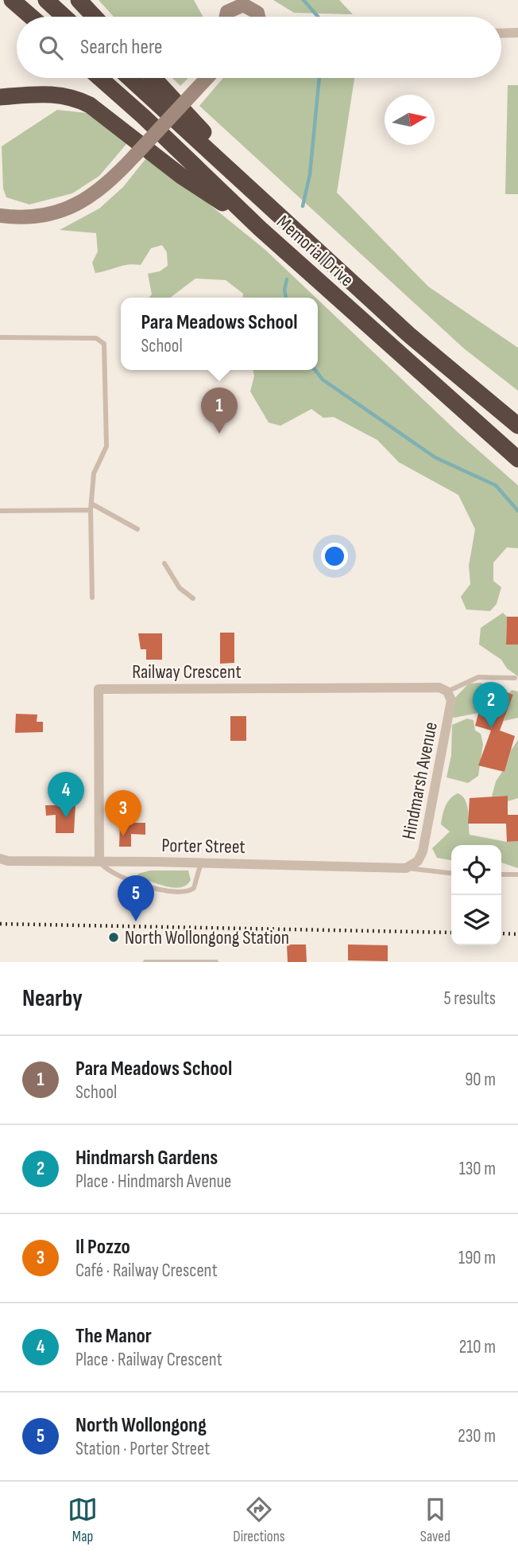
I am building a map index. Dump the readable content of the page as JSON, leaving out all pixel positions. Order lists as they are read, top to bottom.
{
  "streets": {
    "highway": ["Memorial Drive"],
    "street": ["Railway Crescent", "Hindmarsh Avenue", "Porter Street"]
  },
  "crossings": [
    ["Railway Crescent", "Hindmarsh Avenue"],
    ["Railway Crescent", "Porter Street"],
    ["Hindmarsh Avenue", "Porter Street"]
  ],
  "places": ["North Wollongong Station"],
  "north": "right",
  "page": {
    "search": "Search here",
    "popup": ["Para Meadows School", "School"],
    "pins": [
      "1",
      "2",
      "4",
      "3",
      "5"
    ],
    "heading": ["Nearby", "5 results"],
    "list": [
      {
        "mark": "1",
        "name": "Para Meadows School",
        "note": "School",
        "value": "90 m"
      },
      {
        "mark": "2",
        "name": "Hindmarsh Gardens",
        "note": "Place · Hindmarsh Avenue",
        "value": "130 m"
      },
      {
        "mark": "3",
        "name": "Il Pozzo",
        "note": "Café · Railway Crescent",
        "value": "190 m"
      },
      {
        "mark": "4",
        "name": "The Manor",
        "note": "Place · Railway Crescent",
        "value": "210 m"
      },
      {
        "mark": "5",
        "name": "North Wollongong",
        "note": "Station · Porter Street",
        "value": "230 m"
      }
    ],
    "nav": ["Map", "Directions", "Saved"]
  }
}
